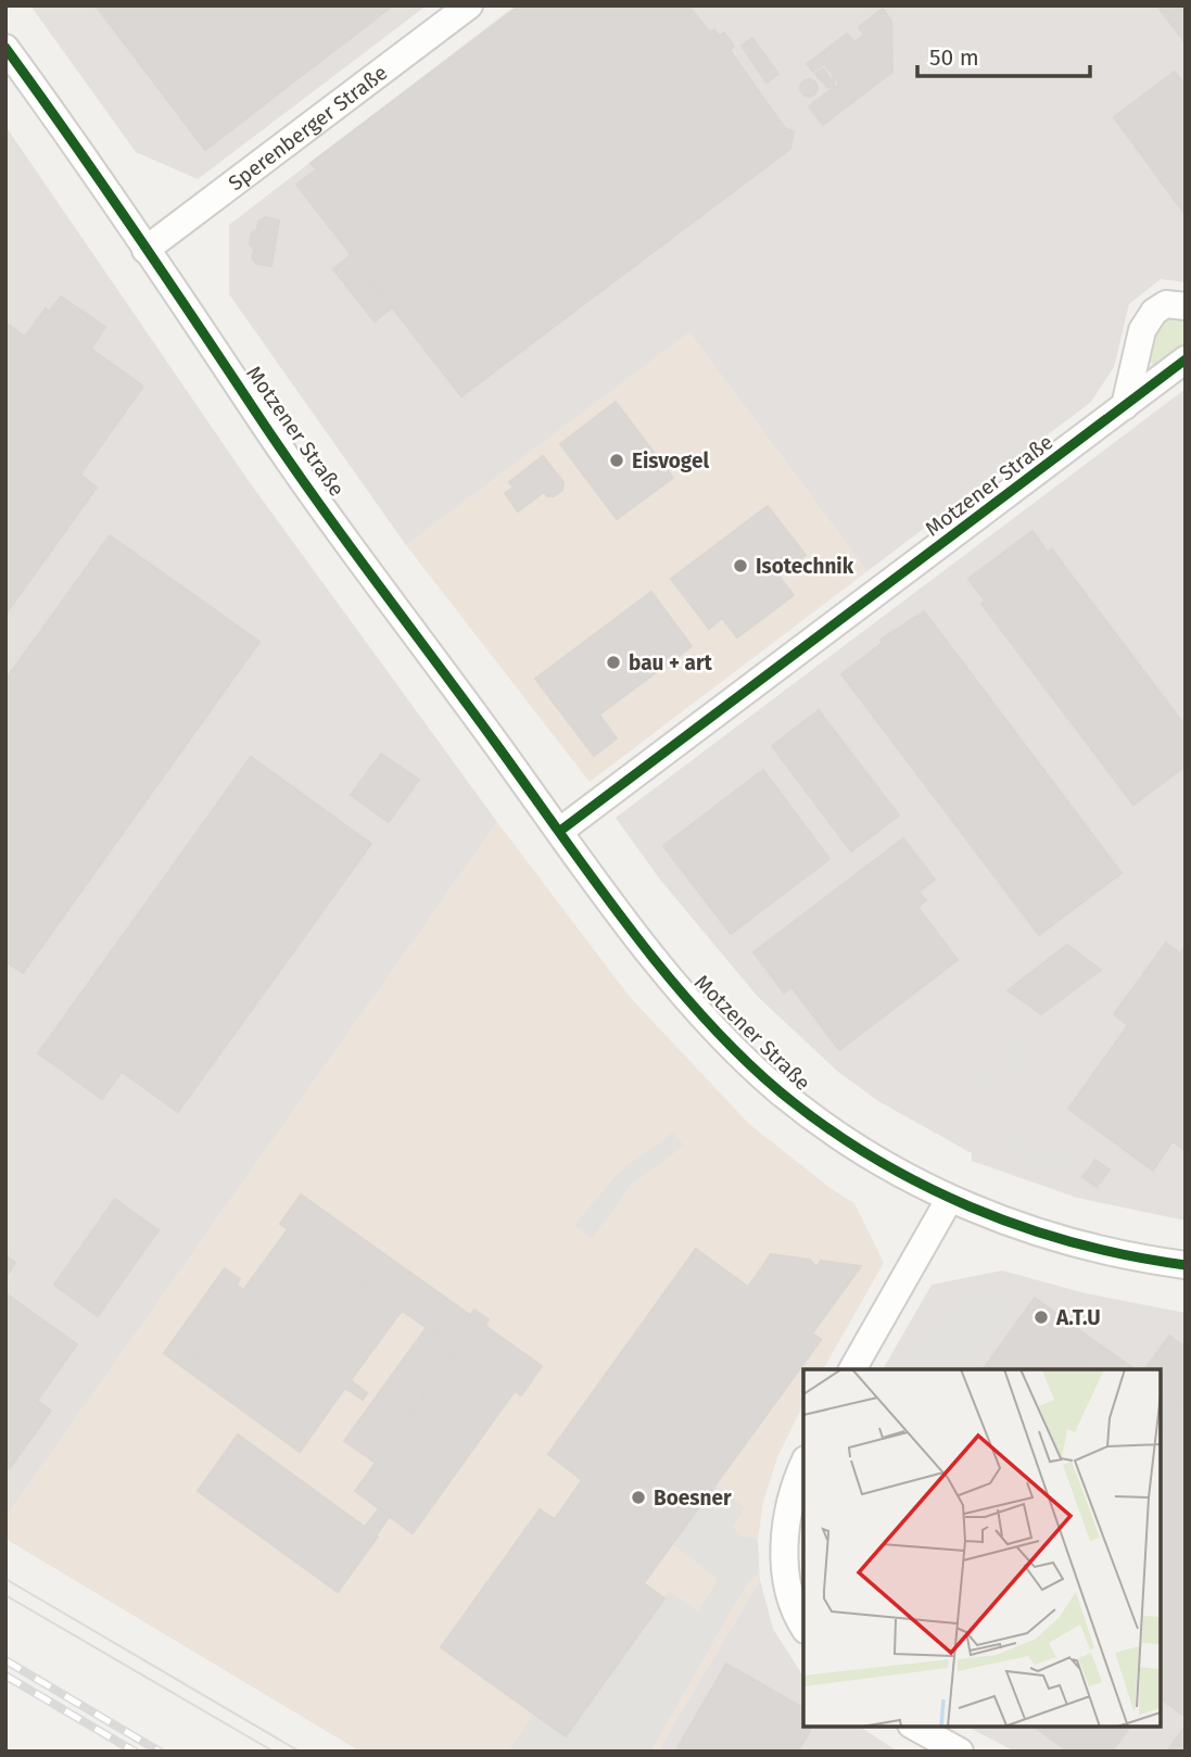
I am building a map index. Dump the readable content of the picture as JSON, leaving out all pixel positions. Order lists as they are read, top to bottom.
{
  "streets": {
    "street": ["Sperenberger Straße", "Motzener Straße"]
  },
  "crossings": [
    ["Sperenberger Straße", "Motzener Straße"]
  ],
  "places": [
    "Eisvogel",
    "Isotechnik",
    "bau + art",
    "A.T.U",
    "Boesner"
  ],
  "scale_bar": "50 m"
}
